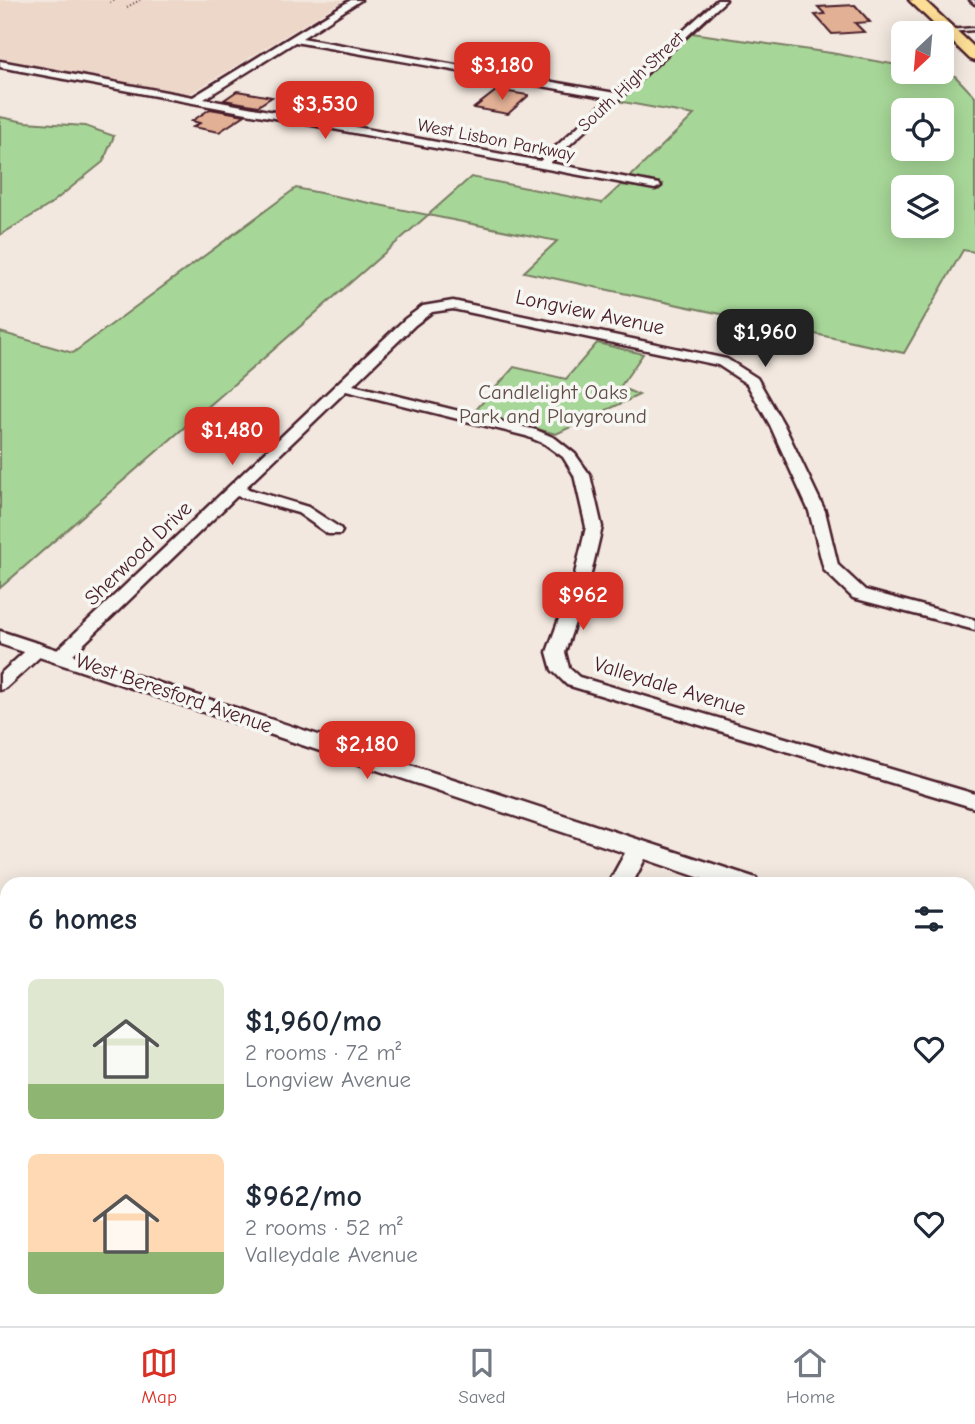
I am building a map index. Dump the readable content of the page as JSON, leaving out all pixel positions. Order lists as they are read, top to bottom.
{
  "streets": {
    "street": [
      "South High Street",
      "West Lisbon Parkway",
      "Longview Avenue",
      "Sherwood Drive",
      "Valleydale Avenue",
      "West Beresford Avenue"
    ]
  },
  "crossings": [
    ["South High Street", "West Lisbon Parkway"],
    ["Longview Avenue", "Sherwood Drive"],
    ["Sherwood Drive", "Valleydale Avenue"],
    ["Sherwood Drive", "West Beresford Avenue"]
  ],
  "parks": ["Candlelight Oaks Park and Playground"],
  "north": "bottom left",
  "page": {
    "price": [
      "$3,180",
      "$3,530",
      "$1,960",
      "$1,480",
      "$962",
      "$2,180"
    ],
    "heading": "6 homes",
    "list": [
      {
        "name": "$1,960/mo",
        "note": "2 rooms · 72 m² · Longview Avenue"
      },
      {
        "name": "$962/mo",
        "note": "2 rooms · 52 m² · Valleydale Avenue"
      }
    ],
    "tabs": ["Map", "Saved", "Home"]
  }
}
